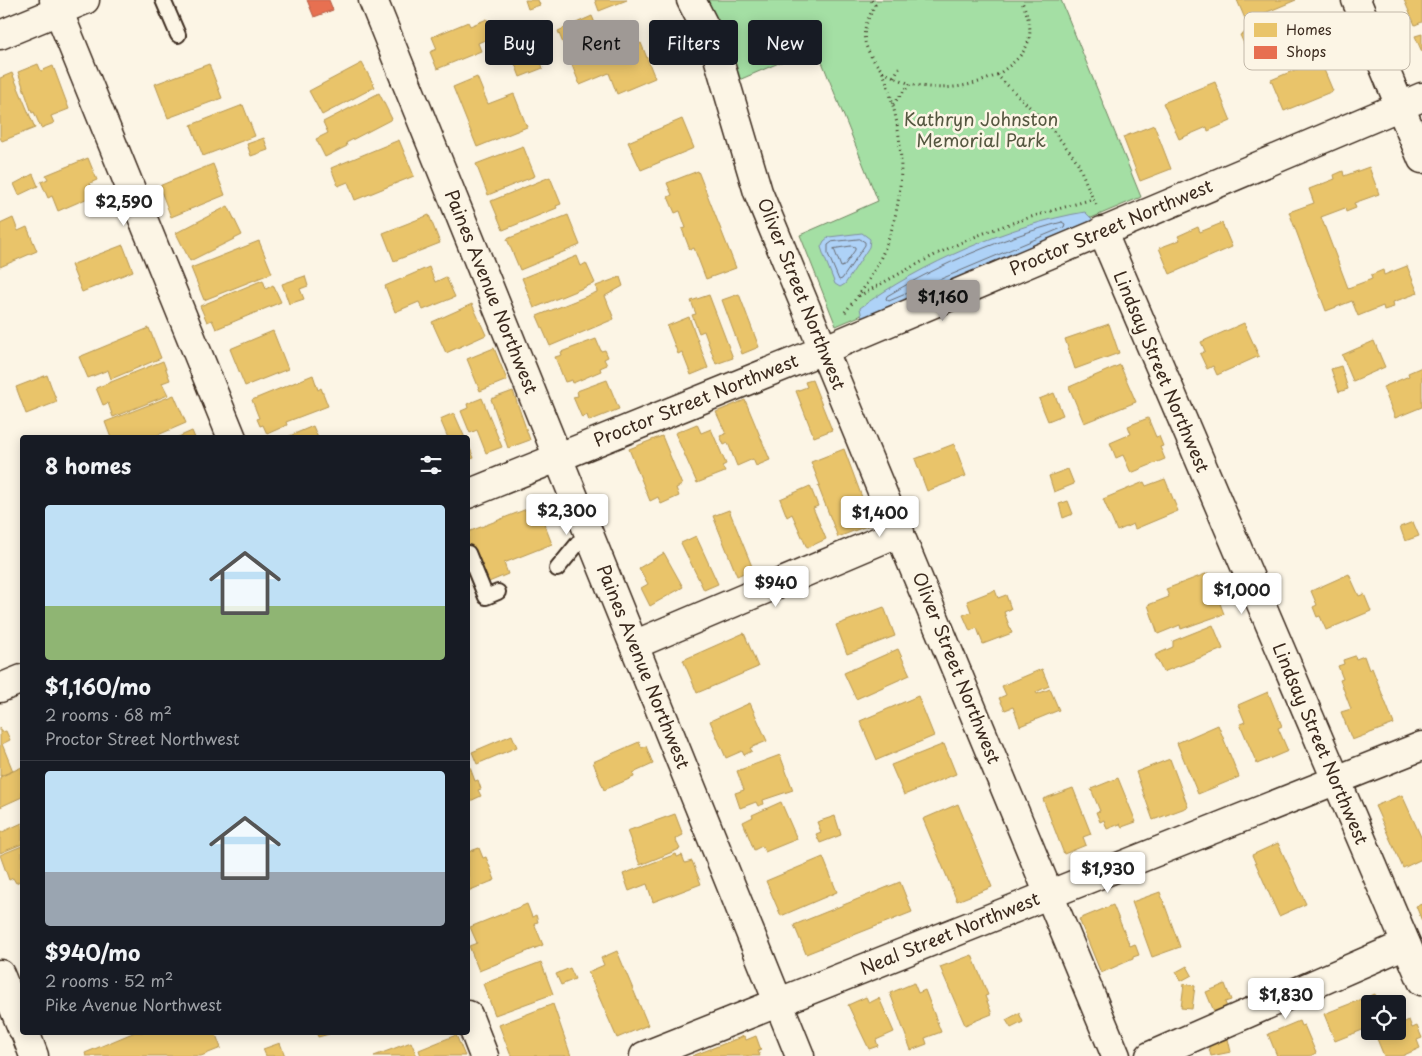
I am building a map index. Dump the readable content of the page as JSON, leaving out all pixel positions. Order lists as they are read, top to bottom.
{
  "streets": {
    "street": [
      "Proctor Street Northwest",
      "Paines Avenue Northwest",
      "Oliver Street Northwest",
      "Lindsay Street Northwest",
      "Neal Street Northwest"
    ]
  },
  "crossings": [
    ["Proctor Street Northwest", "Paines Avenue Northwest"],
    ["Proctor Street Northwest", "Oliver Street Northwest"],
    ["Proctor Street Northwest", "Lindsay Street Northwest"],
    ["Paines Avenue Northwest", "Neal Street Northwest"],
    ["Oliver Street Northwest", "Neal Street Northwest"],
    ["Lindsay Street Northwest", "Neal Street Northwest"]
  ],
  "parks": ["Kathryn Johnston Memorial Park"],
  "legend": ["Homes", "Shops"],
  "page": {
    "chip": [
      "Buy",
      "Rent",
      "Filters",
      "New"
    ],
    "price": [
      "$2,590",
      "$1,160",
      "$2,300",
      "$1,400",
      "$940",
      "$1,000",
      "$1,930",
      "$1,830"
    ],
    "heading": "8 homes",
    "list": [
      {
        "name": "$1,160/mo",
        "note": "2 rooms · 68 m² · Proctor Street Northwest"
      },
      {
        "name": "$940/mo",
        "note": "2 rooms · 52 m² · Pike Avenue Northwest"
      }
    ]
  }
}
